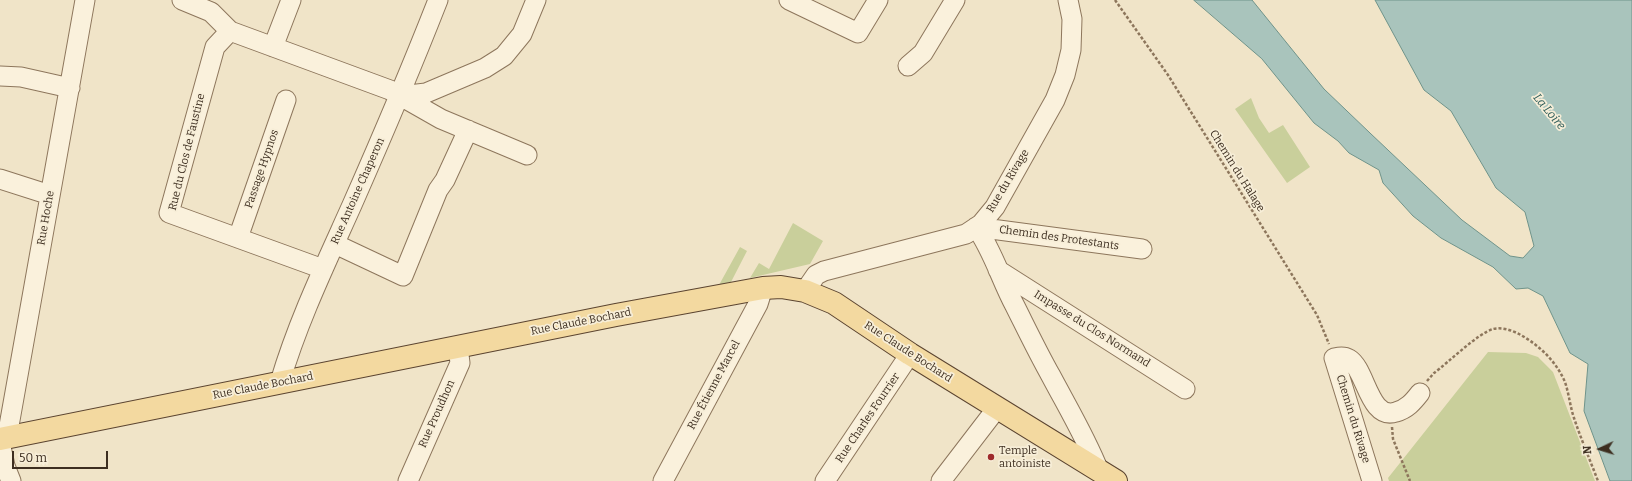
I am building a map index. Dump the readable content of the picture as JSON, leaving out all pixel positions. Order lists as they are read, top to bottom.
{
  "streets": {
    "main road": ["Rue Claude Bochard"],
    "street": [
      "Rue du Clos de Faustine",
      "Passage Hypnos",
      "Rue du Rivage",
      "Rue Antoine Chaperon",
      "Rue Hoche",
      "Chemin des Protestants",
      "Impasse du Clos Normand",
      "Rue Étienne Marcel",
      "Rue Proudhon",
      "Rue Charles Fourrier",
      "Chemin du Rivage"
    ],
    "path": ["Chemin du Halage"]
  },
  "crossings": [
    ["Rue du Clos de Faustine", "Passage Hypnos"],
    ["Rue du Clos de Faustine", "Rue Antoine Chaperon"],
    ["Chemin du Halage", "Chemin du Rivage"],
    ["Rue du Rivage", "Chemin des Protestants"],
    ["Rue du Rivage", "Rue Claude Bochard"],
    ["Rue Antoine Chaperon", "Rue Claude Bochard"],
    ["Rue Hoche", "Rue Claude Bochard"],
    ["Rue Claude Bochard", "Rue Étienne Marcel"],
    ["Rue Claude Bochard", "Rue Proudhon"],
    ["Rue Claude Bochard", "Rue Charles Fourrier"]
  ],
  "water": ["La Loire"],
  "places": ["Temple antoiniste"],
  "scale_bar": "50 m",
  "north": "left"
}
